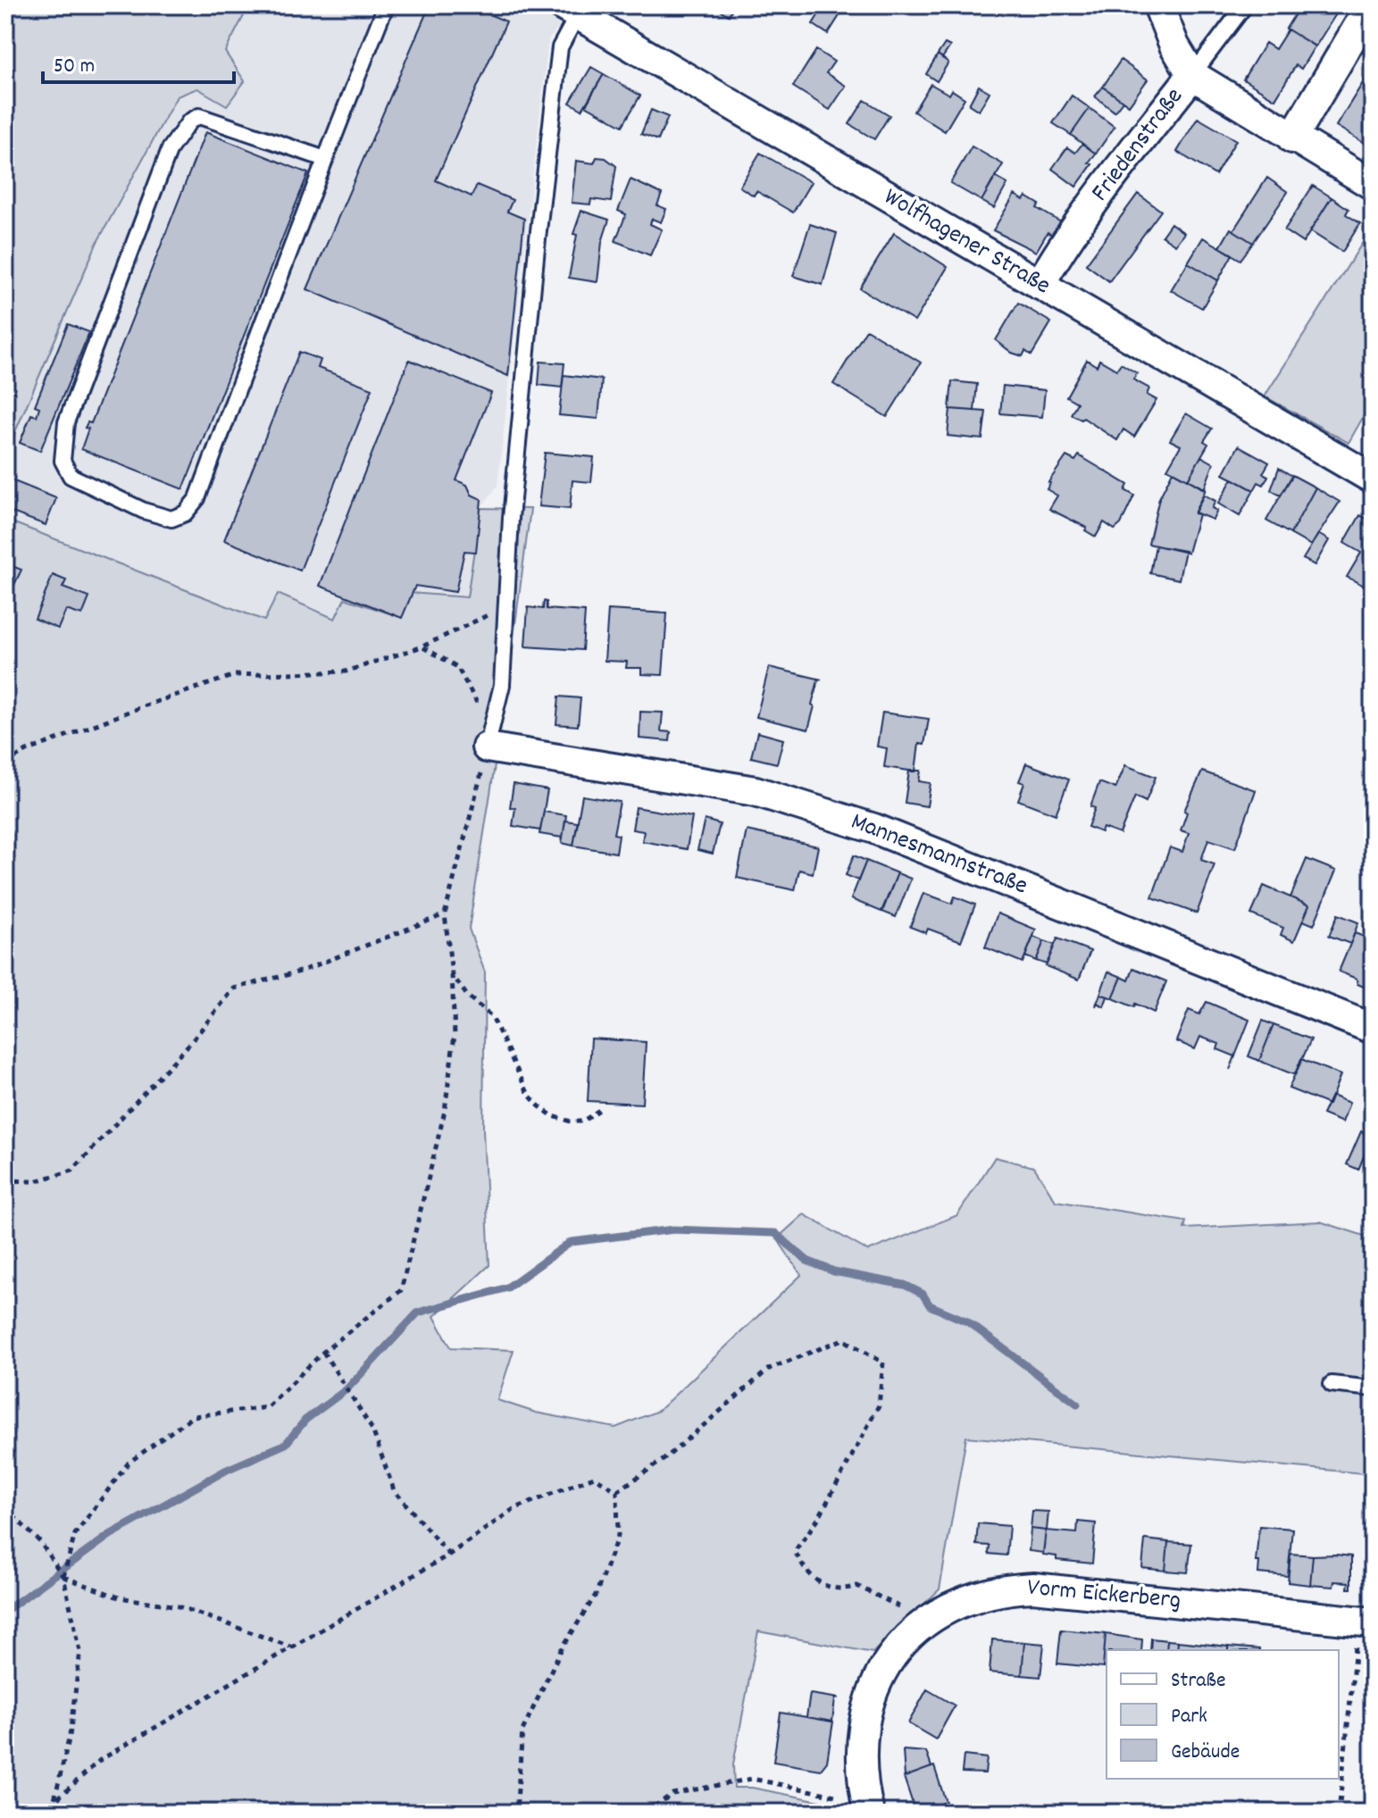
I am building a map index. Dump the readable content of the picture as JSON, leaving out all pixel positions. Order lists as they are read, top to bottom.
{
  "streets": {
    "street": [
      "Friedenstraße",
      "Wolfhagener Straße",
      "Mannesmannstraße",
      "Vorm Eickerberg"
    ]
  },
  "crossings": [
    ["Friedenstraße", "Wolfhagener Straße"]
  ],
  "legend": ["Straße", "Park", "Gebäude"],
  "scale_bar": "50 m"
}
